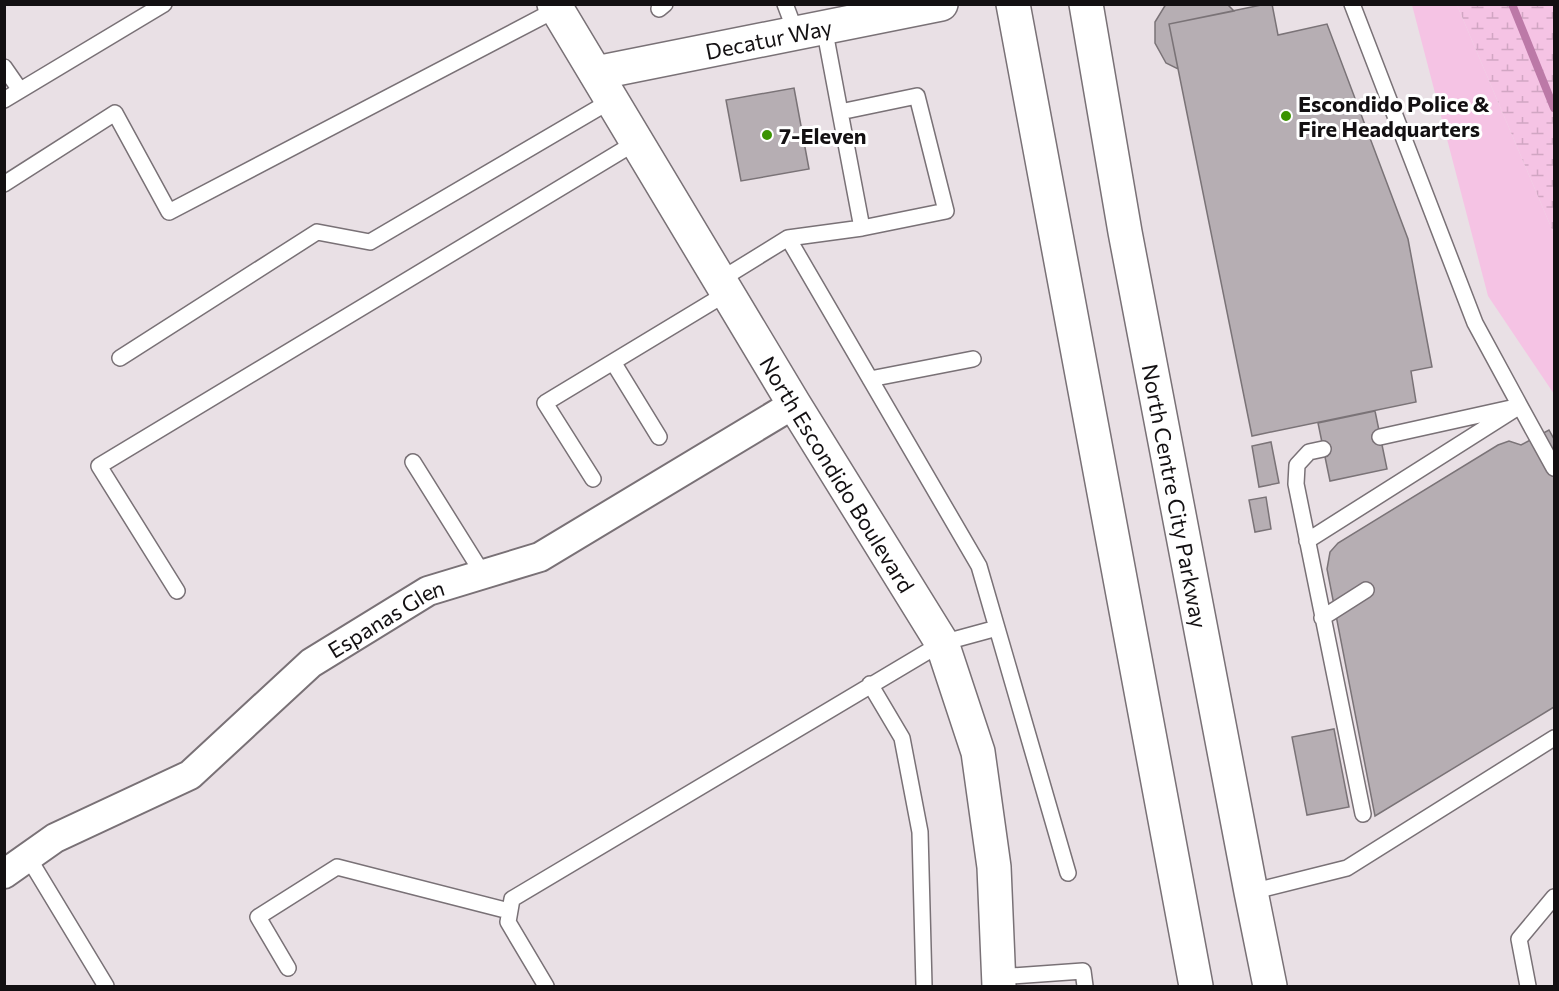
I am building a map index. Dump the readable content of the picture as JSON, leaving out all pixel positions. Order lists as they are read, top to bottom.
{
  "streets": {
    "main road": ["Decatur Way", "North Escondido Boulevard", "North Centre City Parkway"],
    "street": ["Espanas Glen"]
  },
  "crossings": [
    ["Decatur Way", "North Escondido Boulevard"],
    ["North Escondido Boulevard", "Espanas Glen"]
  ],
  "places": ["Escondido Police & Fire Headquarters", "7-Eleven"]
}
